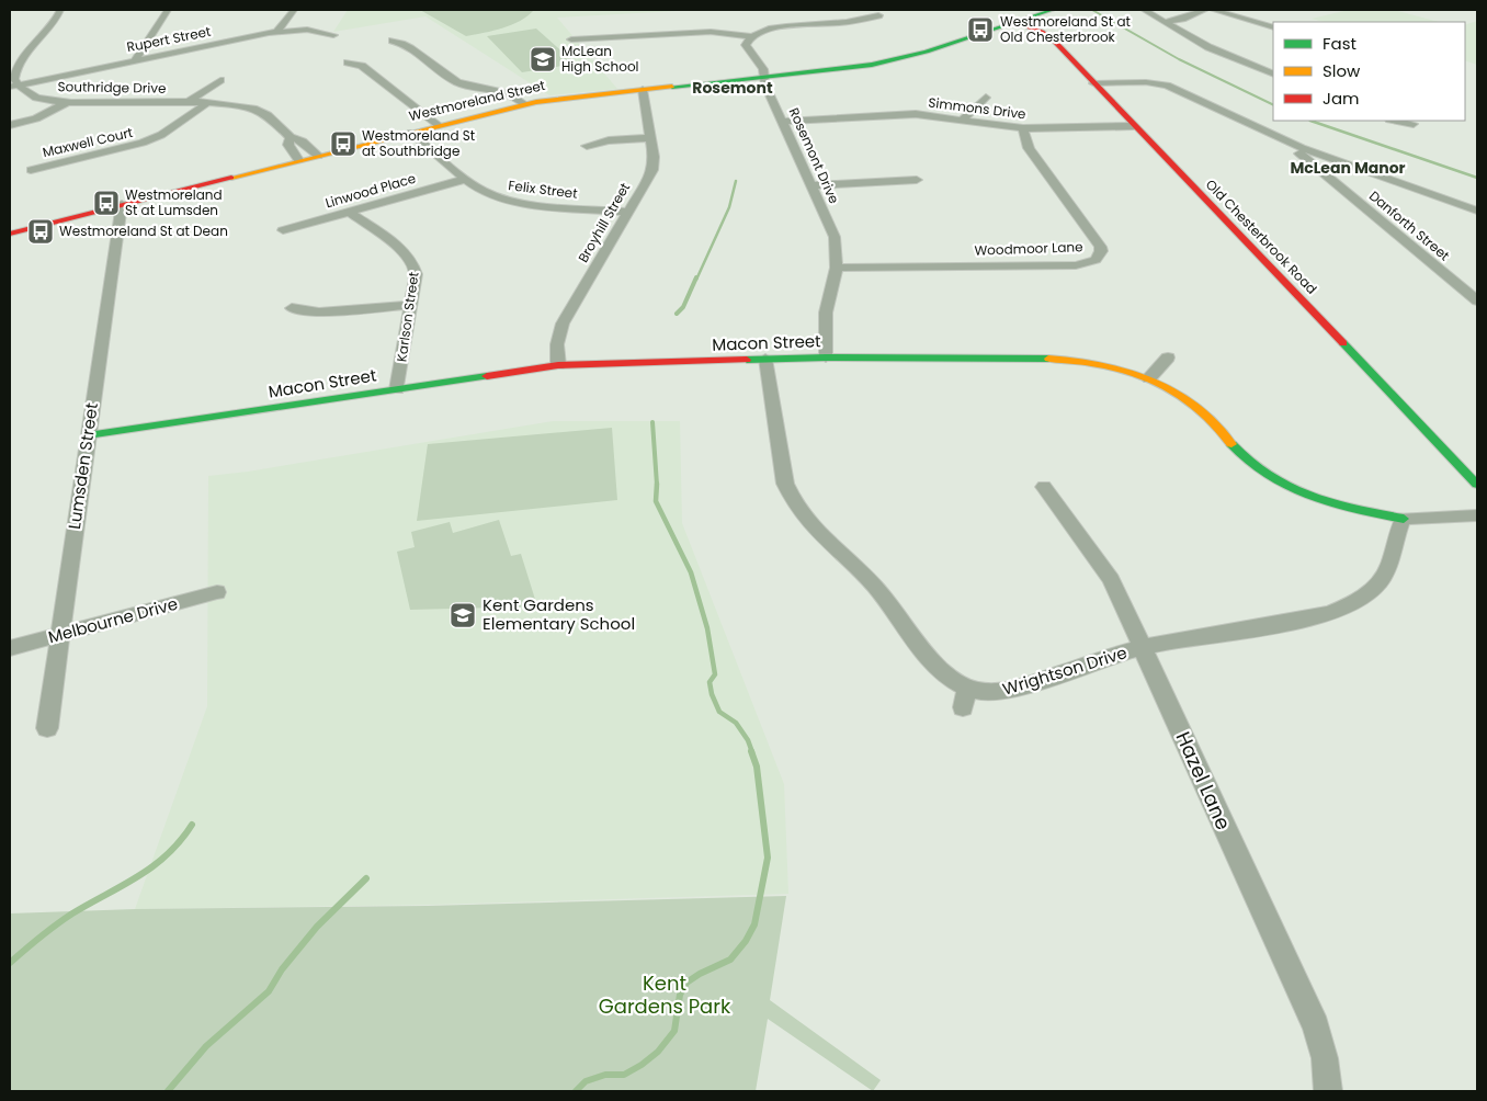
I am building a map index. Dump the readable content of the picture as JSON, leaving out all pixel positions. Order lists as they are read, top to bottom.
{
  "streets": {
    "street": [
      "Rupert Street",
      "Southridge Drive",
      "Westmoreland Street",
      "Simmons Drive",
      "Maxwell Court",
      "Rosemont Drive",
      "Felix Street",
      "Linwood Place",
      "Broyhill Street",
      "Danforth Street",
      "Old Chesterbrook Road",
      "Woodmoor Lane",
      "Karlson Street",
      "Macon Street",
      "Lumsden Street",
      "Melbourne Drive",
      "Wrightson Drive",
      "Hazel Lane"
    ]
  },
  "crossings": [
    ["Rupert Street", "Southridge Drive"],
    ["Southridge Drive", "Westmoreland Street"],
    ["Southridge Drive", "Maxwell Court"],
    ["Westmoreland Street", "Rosemont Drive"],
    ["Westmoreland Street", "Felix Street"],
    ["Westmoreland Street", "Broyhill Street"],
    ["Westmoreland Street", "Old Chesterbrook Road"],
    ["Westmoreland Street", "Lumsden Street"],
    ["Simmons Drive", "Rosemont Drive"],
    ["Simmons Drive", "Old Chesterbrook Road"],
    ["Simmons Drive", "Woodmoor Lane"],
    ["Rosemont Drive", "Woodmoor Lane"],
    ["Rosemont Drive", "Macon Street"],
    ["Felix Street", "Linwood Place"],
    ["Felix Street", "Broyhill Street"],
    ["Linwood Place", "Karlson Street"],
    ["Broyhill Street", "Macon Street"],
    ["Karlson Street", "Macon Street"],
    ["Macon Street", "Lumsden Street"],
    ["Macon Street", "Wrightson Drive"],
    ["Lumsden Street", "Melbourne Drive"],
    ["Wrightson Drive", "Hazel Lane"]
  ],
  "districts": ["Rosemont", "McLean Manor"],
  "parks": ["Kent Gardens Park"],
  "places": {
    "bus stop": [
      "Westmoreland St at Old Chesterbrook",
      "Westmoreland St at Southbridge",
      "Westmoreland St at Lumsden",
      "Westmoreland St at Dean"
    ],
    "school or university": ["McLean High School", "Kent Gardens Elementary School"]
  },
  "legend": ["Fast", "Slow", "Jam"]
}
